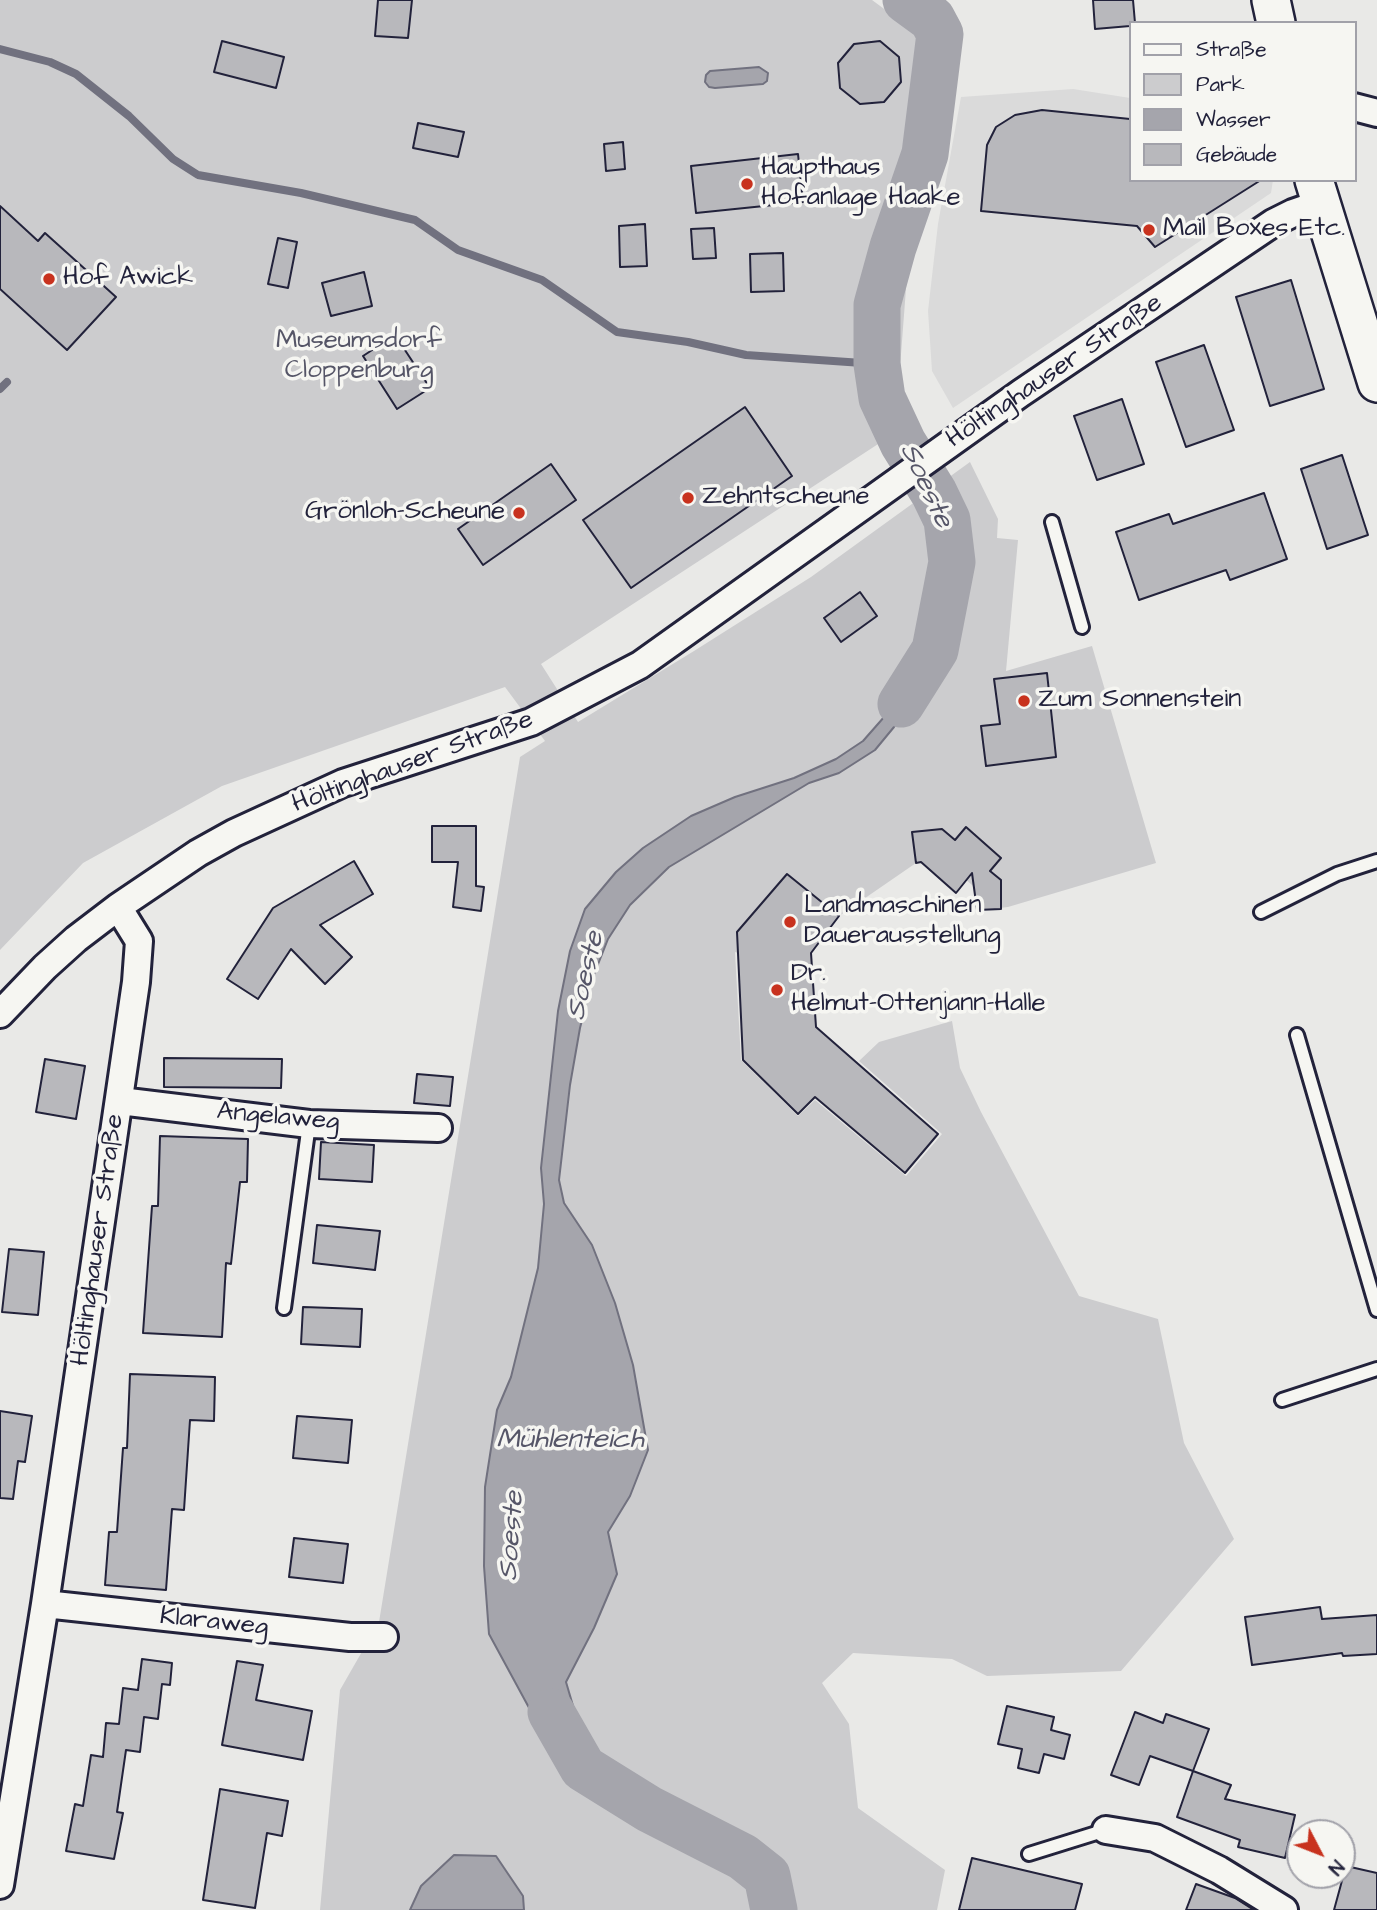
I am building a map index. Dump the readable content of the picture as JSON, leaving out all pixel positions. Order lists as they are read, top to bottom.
{
  "streets": {
    "street": ["Höltinghauser Straße", "Angelaweg", "Klaraweg"]
  },
  "crossings": [
    ["Höltinghauser Straße", "Angelaweg"],
    ["Höltinghauser Straße", "Klaraweg"]
  ],
  "water": ["Soeste", "Mühlenteich"],
  "parks": ["Museumsdorf Cloppenburg"],
  "places": [
    "Haupthaus Hofanlage Haake",
    "Mail Boxes Etc.",
    "Hof Awick",
    "Zehntscheune",
    "Grönloh-Scheune",
    "Zum Sonnenstein",
    "Landmaschinen Dauerausstellung",
    "Dr. Helmut-Ottenjann-Halle"
  ],
  "legend": [
    "Straße",
    "Park",
    "Wasser",
    "Gebäude"
  ],
  "north": "bottom right"
}
